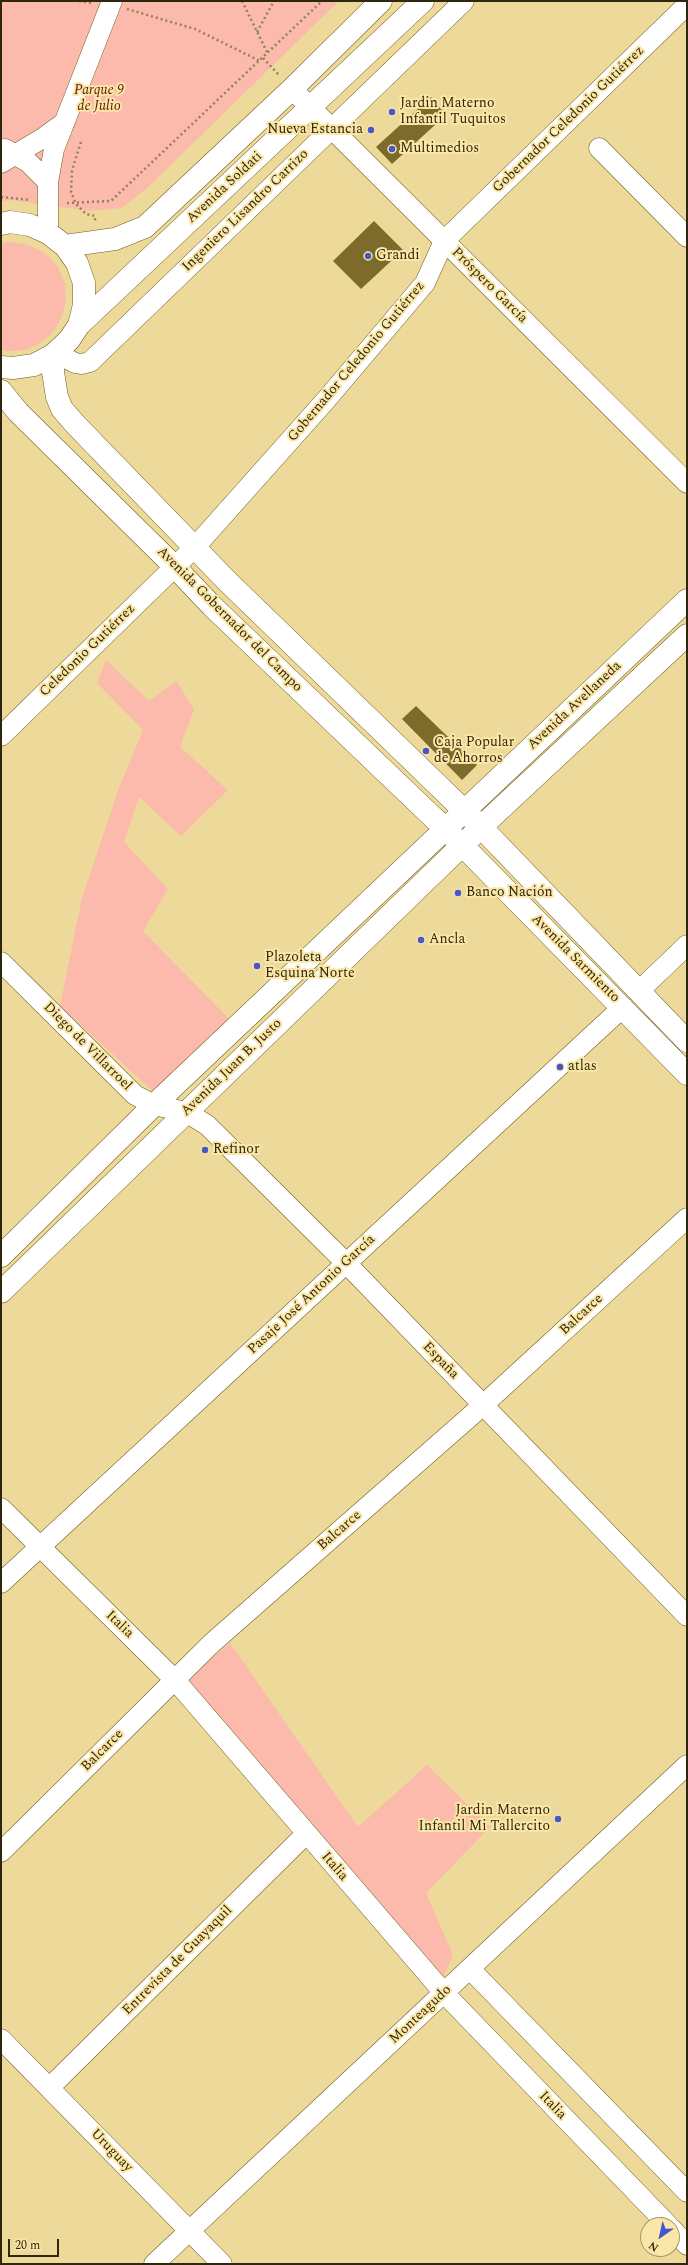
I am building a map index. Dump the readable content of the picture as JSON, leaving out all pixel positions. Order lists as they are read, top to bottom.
{
  "streets": {
    "main road": [
      "Avenida Soldati",
      "Avenida Gobernador del Campo",
      "Avenida Avellaneda",
      "Avenida Sarmiento",
      "Avenida Juan B. Justo"
    ],
    "street": [
      "Gobernador Celedonio Gutiérrez",
      "Ingeniero Lisandro Carrizo",
      "Próspero García",
      "Celedonio Gutiérrez",
      "Diego de Villarroel",
      "Pasaje José Antonio García",
      "Balcarce",
      "España",
      "Italia",
      "Entrevista de Guayaquil",
      "Monteagudo",
      "Uruguay"
    ]
  },
  "crossings": [
    ["Gobernador Celedonio Gutiérrez", "Próspero García"],
    ["Gobernador Celedonio Gutiérrez", "Avenida Gobernador del Campo"],
    ["Gobernador Celedonio Gutiérrez", "Celedonio Gutiérrez"],
    ["Avenida Soldati", "Próspero García"],
    ["Ingeniero Lisandro Carrizo", "Próspero García"],
    ["Ingeniero Lisandro Carrizo", "Avenida Gobernador del Campo"],
    ["Avenida Gobernador del Campo", "Celedonio Gutiérrez"],
    ["Avenida Gobernador del Campo", "Avenida Avellaneda"],
    ["Avenida Gobernador del Campo", "Avenida Sarmiento"],
    ["Avenida Gobernador del Campo", "Avenida Juan B. Justo"],
    ["Avenida Avellaneda", "Avenida Sarmiento"],
    ["Avenida Avellaneda", "Avenida Juan B. Justo"],
    ["Avenida Sarmiento", "Avenida Juan B. Justo"],
    ["Avenida Sarmiento", "Pasaje José Antonio García"],
    ["Diego de Villarroel", "Avenida Juan B. Justo"],
    ["Diego de Villarroel", "España"],
    ["Avenida Juan B. Justo", "España"],
    ["Pasaje José Antonio García", "España"],
    ["Pasaje José Antonio García", "Italia"],
    ["Balcarce", "España"],
    ["Balcarce", "Italia"],
    ["Italia", "Entrevista de Guayaquil"],
    ["Italia", "Monteagudo"],
    ["Entrevista de Guayaquil", "Uruguay"],
    ["Monteagudo", "Uruguay"]
  ],
  "parks": ["Parque 9 de Julio"],
  "places": [
    "Jardin Materno Infantil Tuquitos",
    "Nueva Estancia",
    "Multimedios",
    "Grandi",
    "Caja Popular de Ahorros",
    "Banco Nación",
    "Ancla",
    "Plazoleta Esquina Norte",
    "atlas",
    "Refinor",
    "Jardin Materno Infantil Mi Tallercito"
  ],
  "scale_bar": "20 m",
  "north": "bottom left"
}
